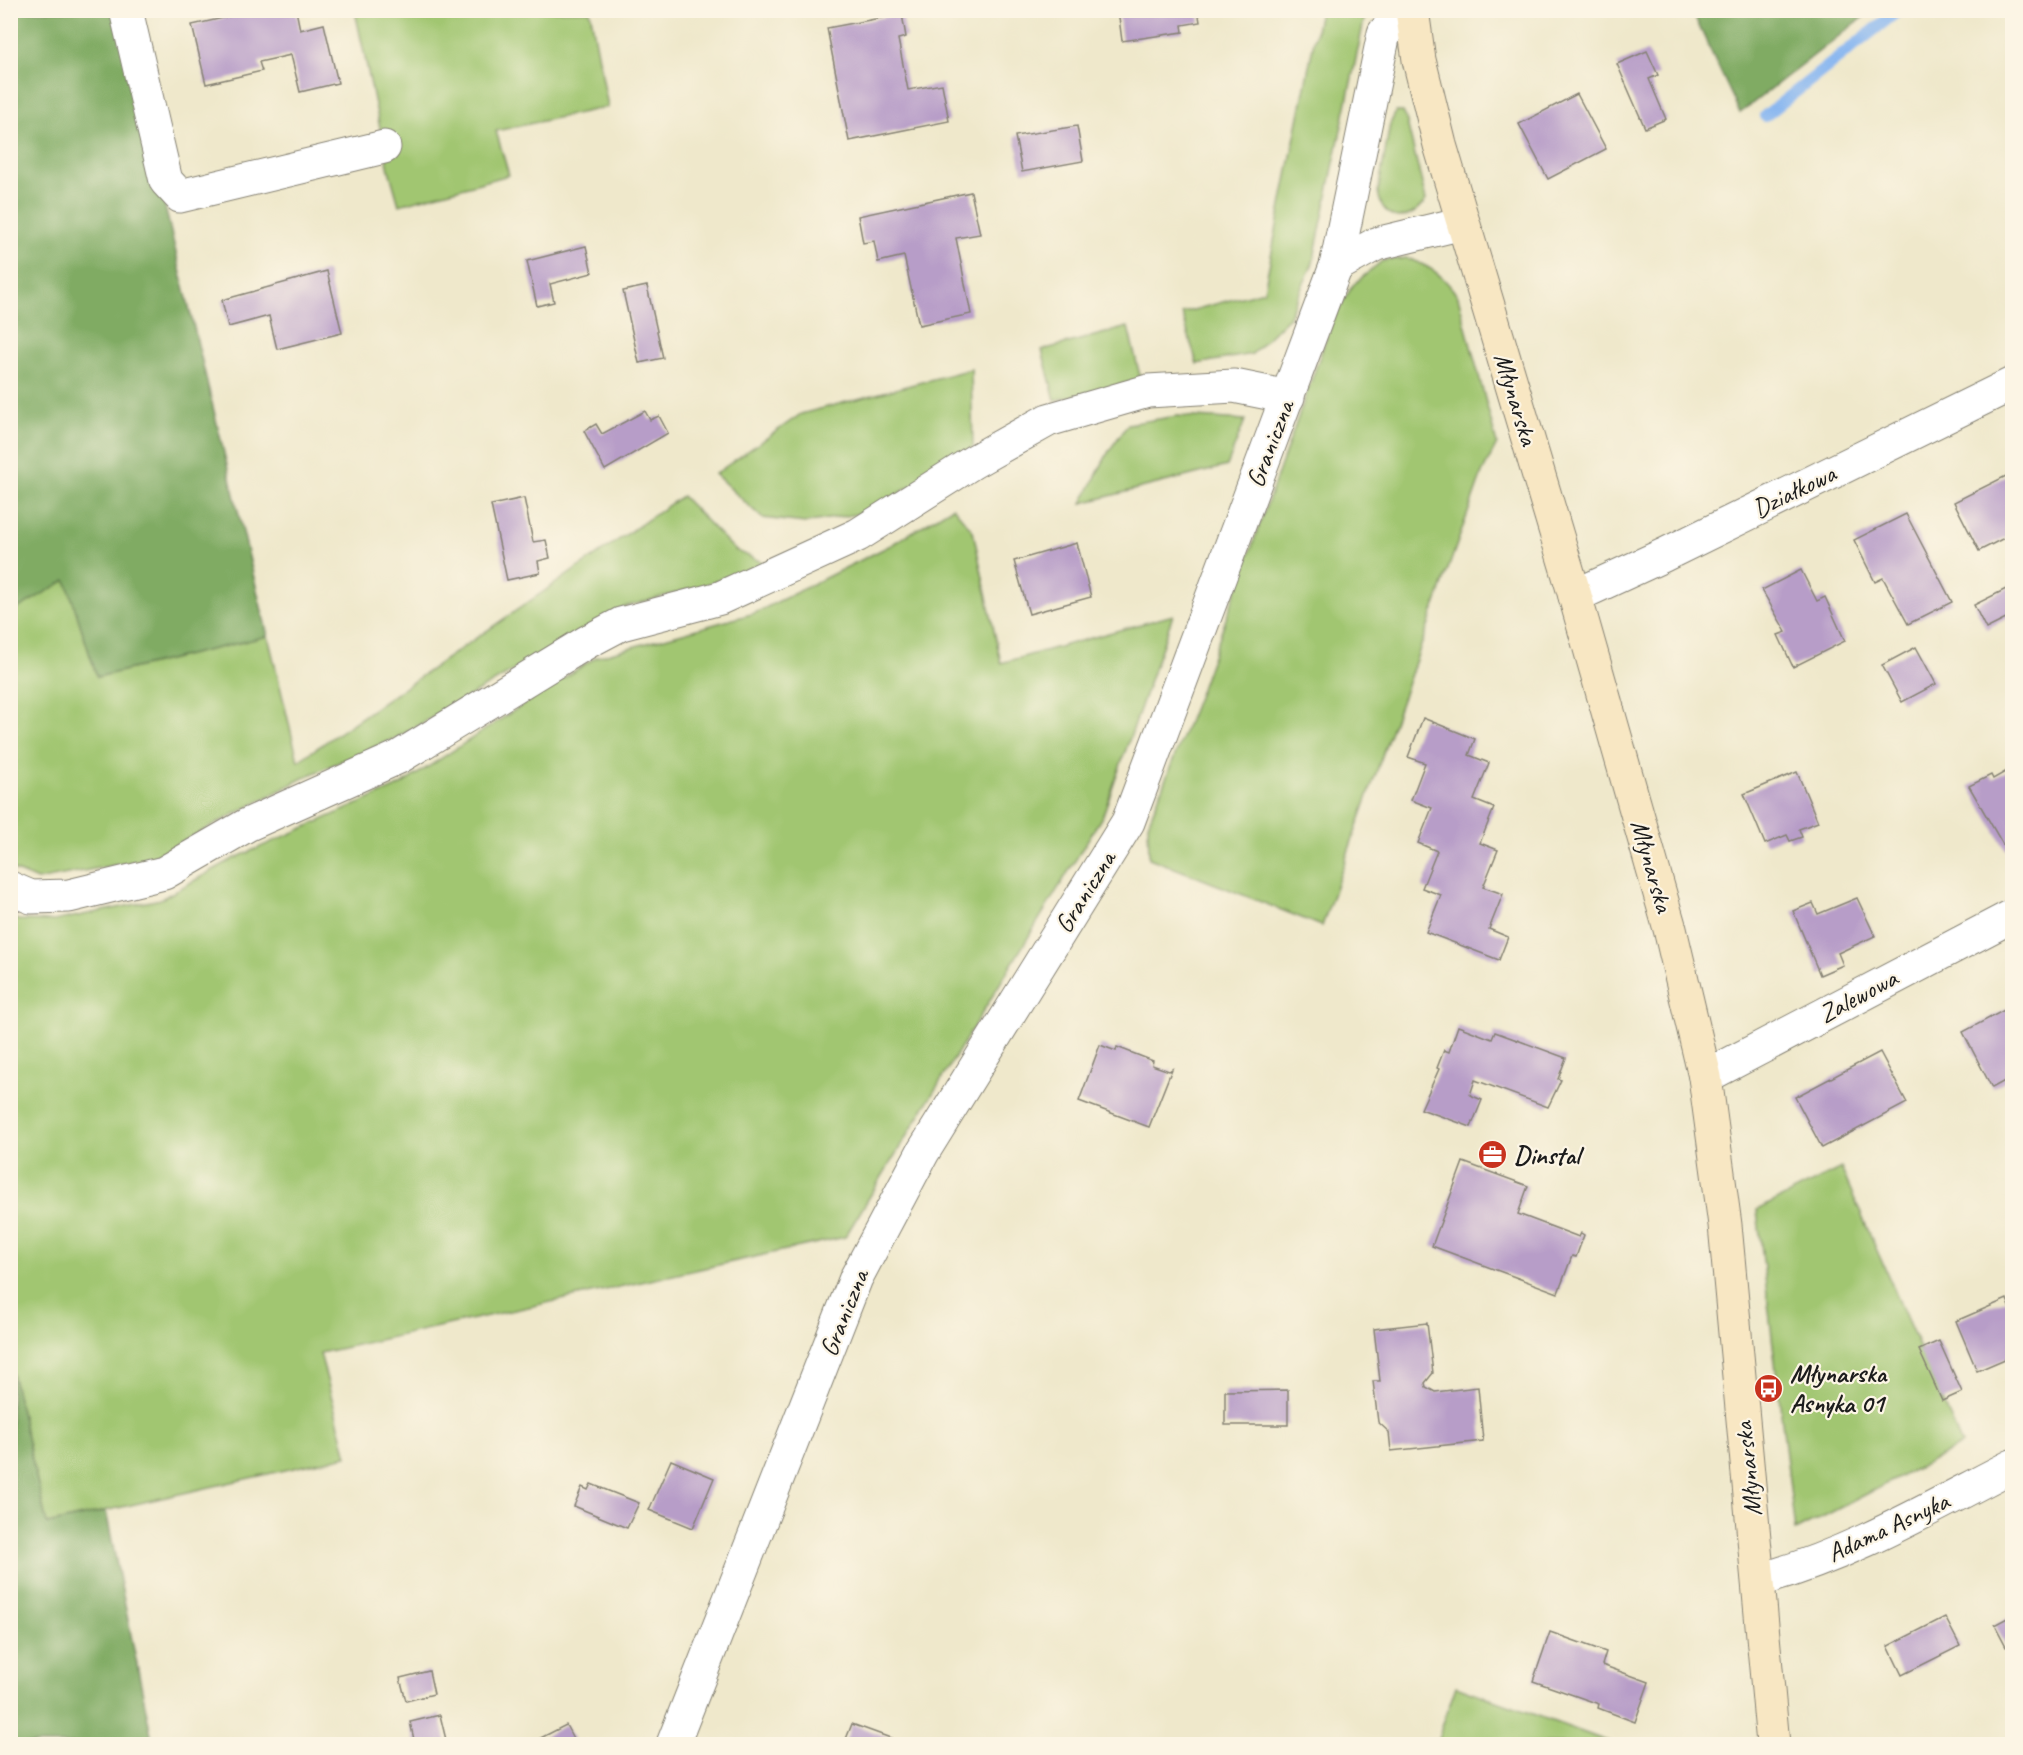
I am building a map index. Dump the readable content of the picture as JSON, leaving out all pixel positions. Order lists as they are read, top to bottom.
{
  "streets": {
    "street": [
      "Młynarska",
      "Graniczna",
      "Działkowa",
      "Zalewowa",
      "Adama Asnyka"
    ]
  },
  "crossings": [
    ["Młynarska", "Graniczna"],
    ["Młynarska", "Działkowa"],
    ["Młynarska", "Zalewowa"],
    ["Młynarska", "Adama Asnyka"]
  ],
  "places": {
    "office": ["Dinstal"],
    "bus stop": ["Młynarska Asnyka 01"]
  }
}
